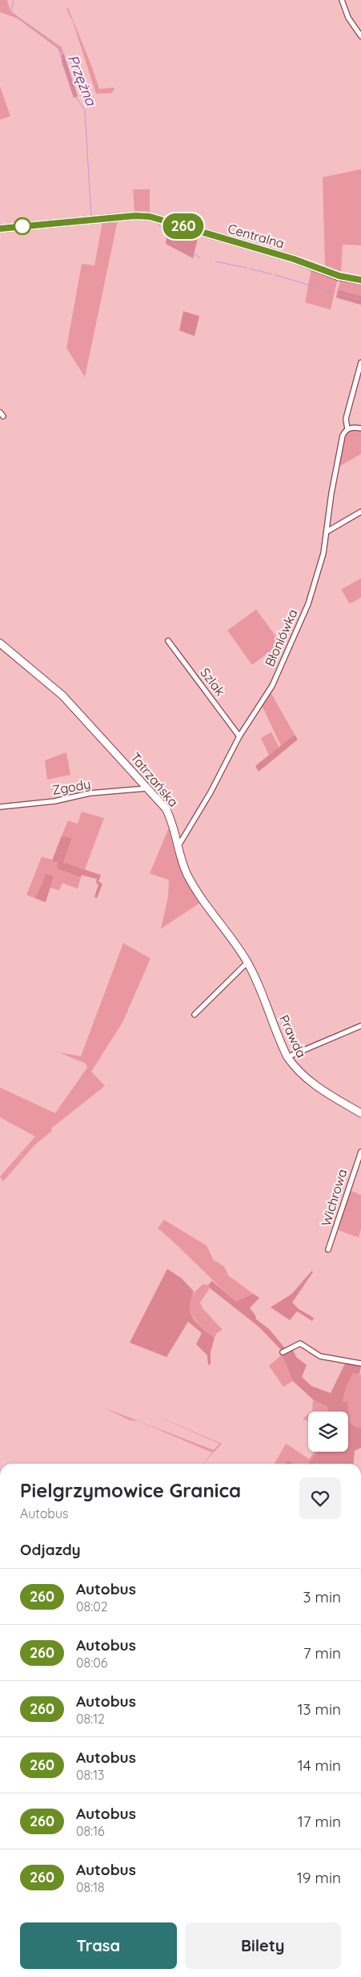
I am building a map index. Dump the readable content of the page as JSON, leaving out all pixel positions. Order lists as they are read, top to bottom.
{
  "streets": {
    "street": [
      "Centralna",
      "Błoniówka",
      "Szlak",
      "Tatrzańska",
      "Zgody",
      "Prawda",
      "Wichrowa"
    ]
  },
  "crossings": [
    ["Błoniówka", "Szlak"],
    ["Błoniówka", "Tatrzańska"],
    ["Tatrzańska", "Zgody"],
    ["Tatrzańska", "Prawda"]
  ],
  "water": ["Przężna"],
  "lines": ["bus line 260"],
  "page": {
    "on_map": "260",
    "heading": [
      ["Pielgrzymowice Granica", "Autobus"],
      "Odjazdy"
    ],
    "list": [
      {
        "mark": "260",
        "name": "Autobus",
        "note": "08:02",
        "value": "3 min"
      },
      {
        "mark": "260",
        "name": "Autobus",
        "note": "08:06",
        "value": "7 min"
      },
      {
        "mark": "260",
        "name": "Autobus",
        "note": "08:12",
        "value": "13 min"
      },
      {
        "mark": "260",
        "name": "Autobus",
        "note": "08:13",
        "value": "14 min"
      },
      {
        "mark": "260",
        "name": "Autobus",
        "note": "08:16",
        "value": "17 min"
      },
      {
        "mark": "260",
        "name": "Autobus",
        "note": "08:18",
        "value": "19 min"
      }
    ],
    "buttons": ["Trasa", "Bilety"]
  }
}
